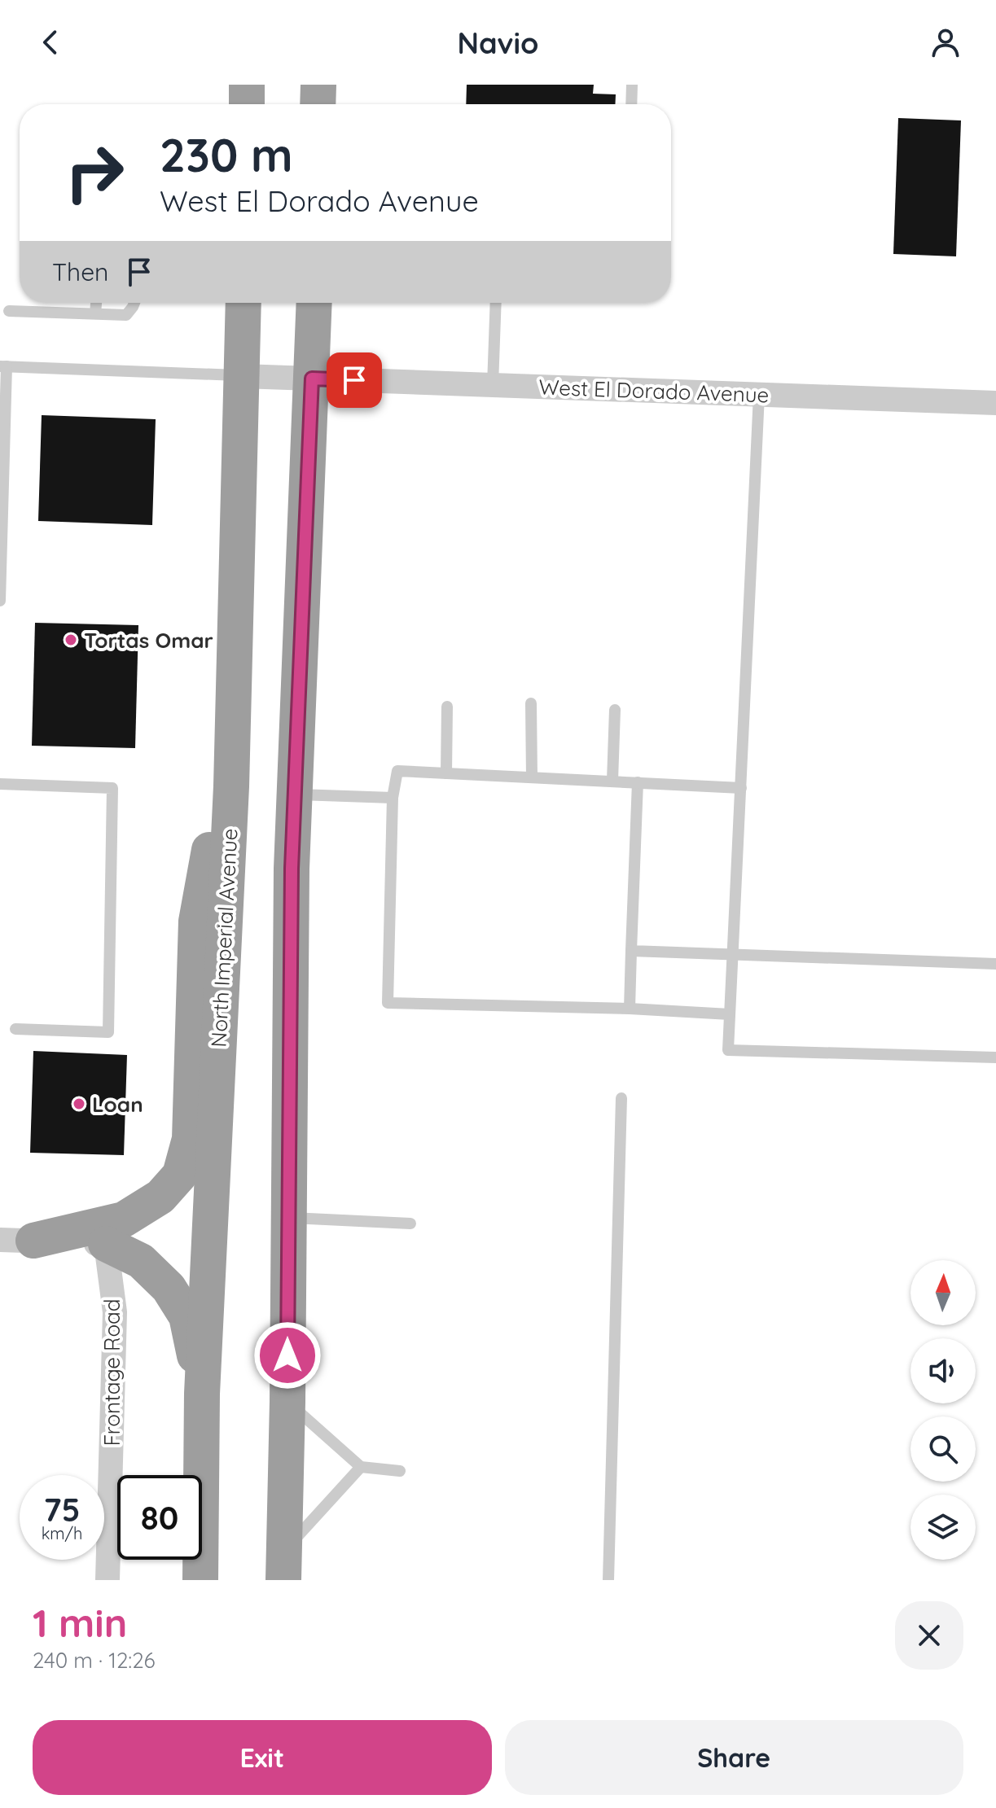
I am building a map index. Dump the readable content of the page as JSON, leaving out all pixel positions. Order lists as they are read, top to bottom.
{
  "streets": {
    "highway": ["North Imperial Avenue"],
    "street": ["West El Dorado Avenue", "Frontage Road"]
  },
  "crossings": [
    ["West El Dorado Avenue", "North Imperial Avenue"]
  ],
  "places": ["Tortas Omar", "Loan"],
  "north": "top",
  "page": {
    "header": "Navio",
    "turn": ["230 m", "West El Dorado Avenue"],
    "then": "Then",
    "speed": "75 km/h",
    "limit": "80",
    "heading": ["1 min", "240 m · 12:26"],
    "buttons": ["Exit", "Share"]
  }
}
